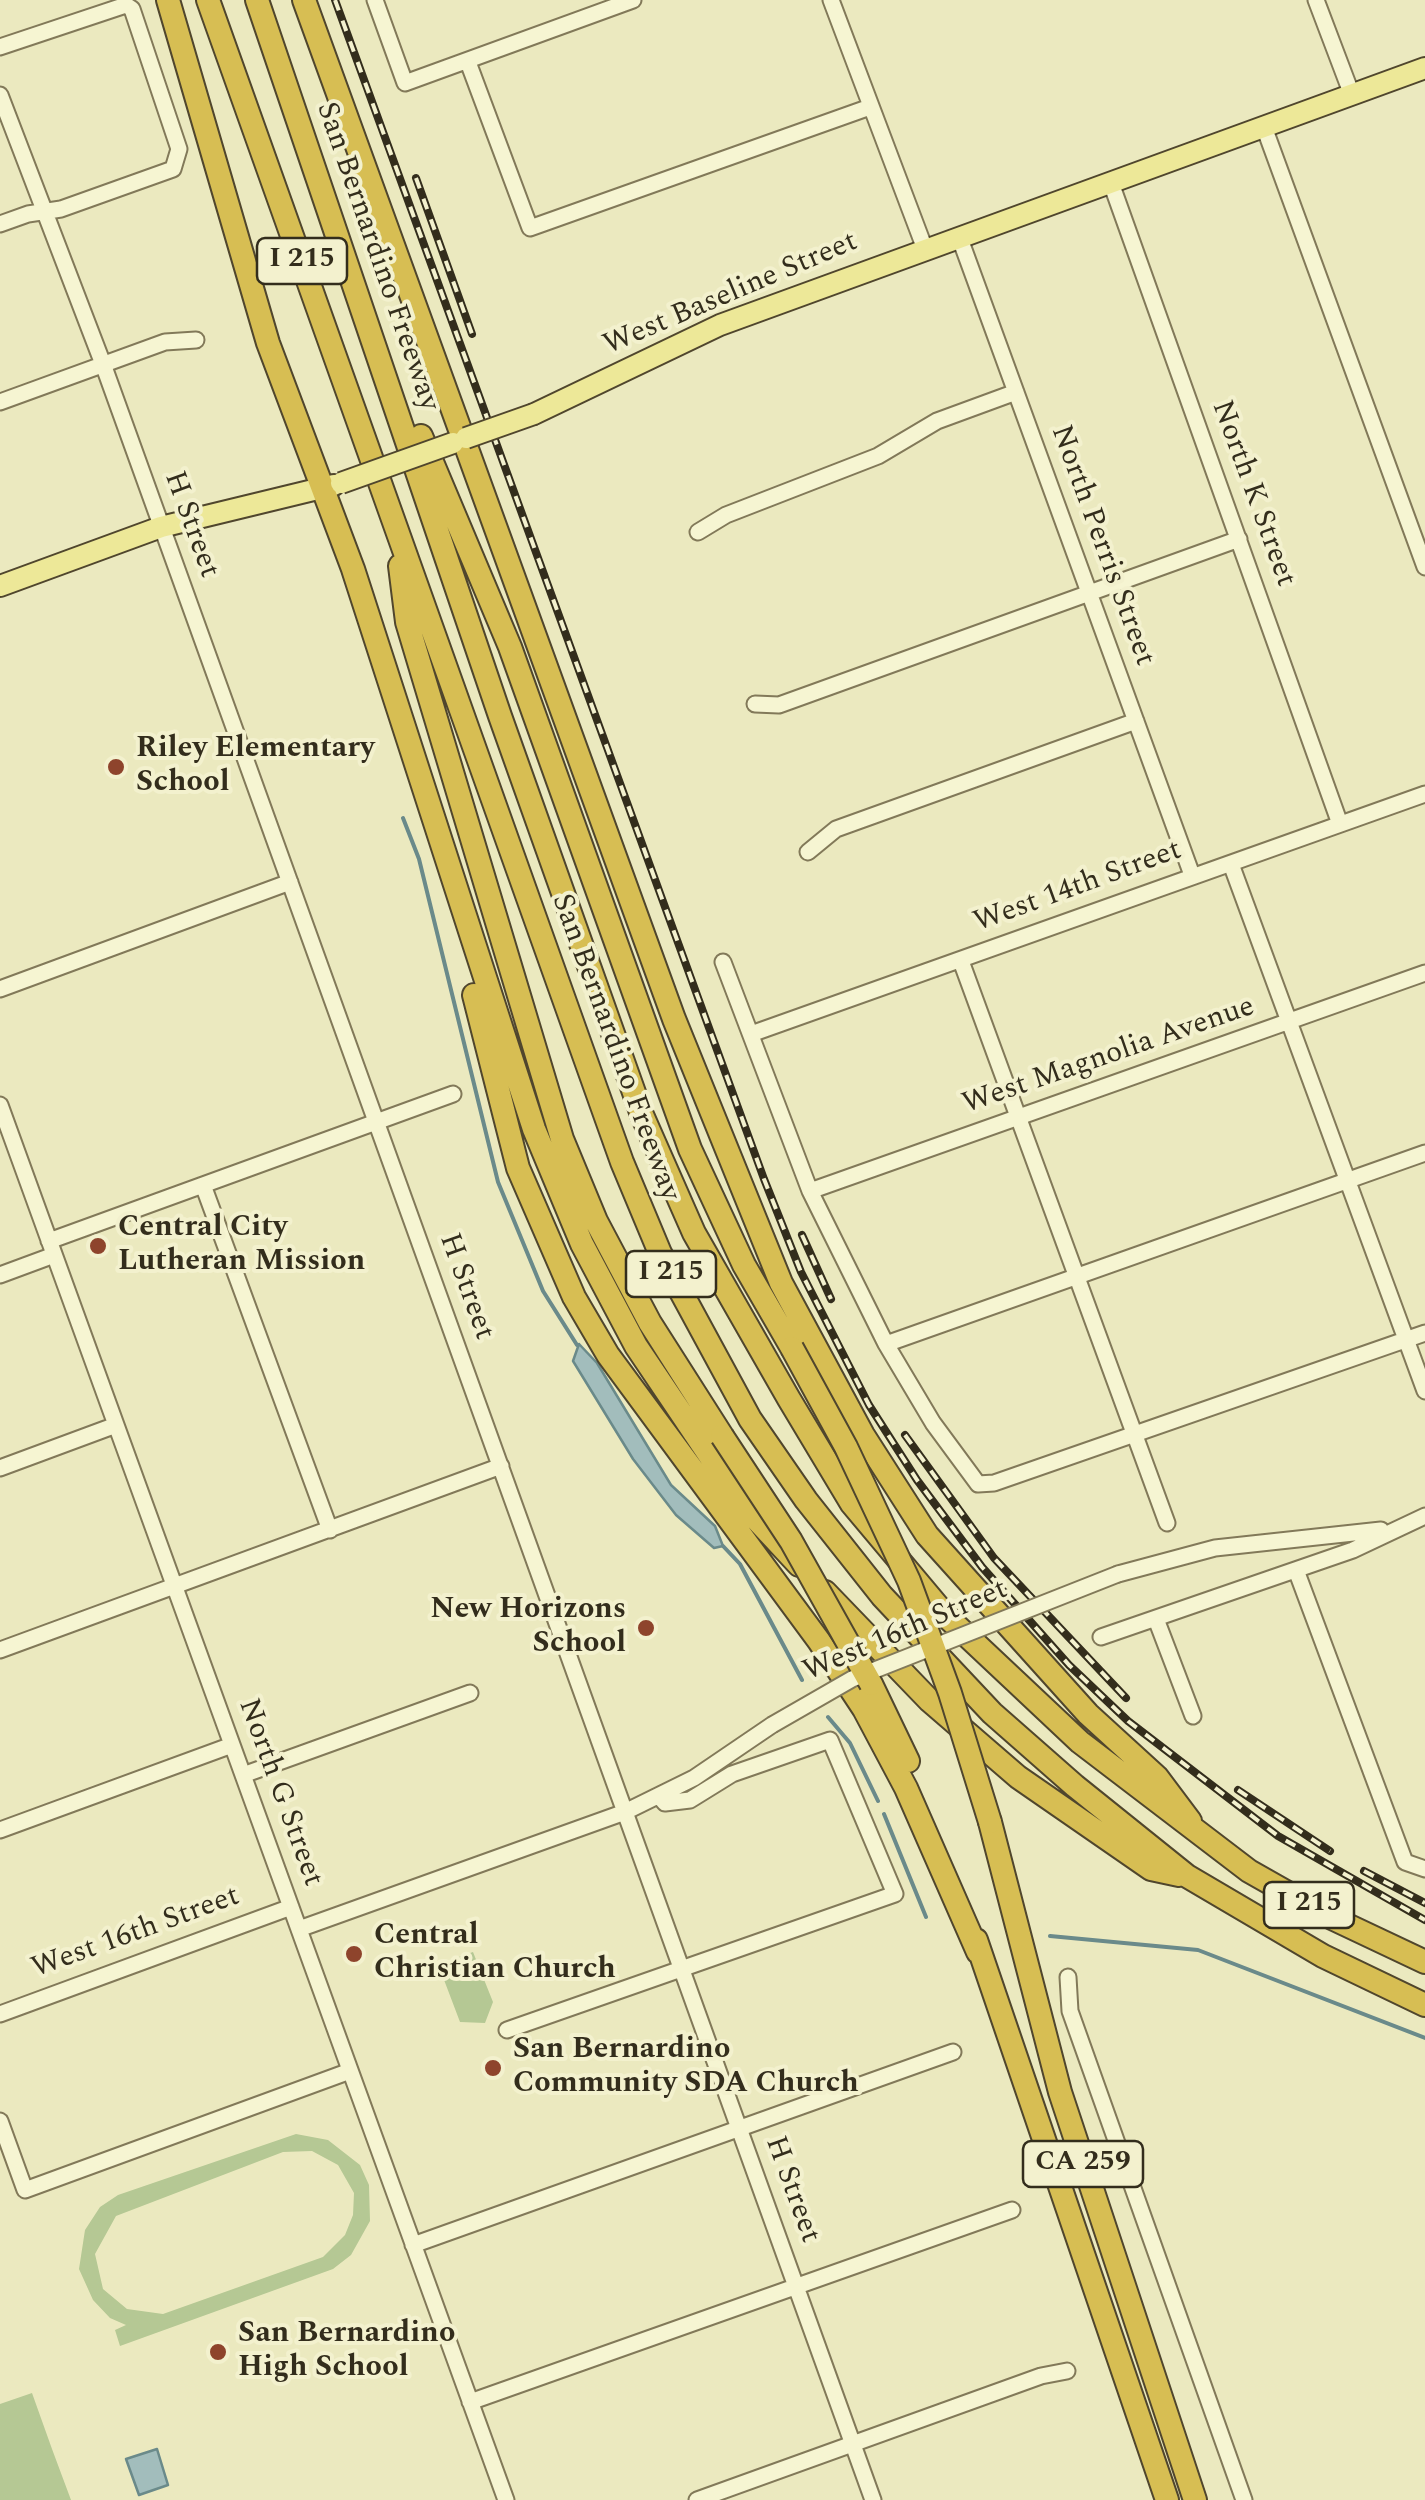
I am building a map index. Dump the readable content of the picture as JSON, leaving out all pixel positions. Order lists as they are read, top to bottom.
{
  "streets": {
    "highway": ["San Bernardino Freeway", "I 215", "CA 259"],
    "main road": ["West Baseline Street"],
    "street": [
      "North K Street",
      "H Street",
      "North Perris Street",
      "West 14th Street",
      "West Magnolia Avenue",
      "West 16th Street",
      "North G Street"
    ]
  },
  "crossings": [
    ["West Baseline Street", "North K Street"],
    ["West Baseline Street", "H Street"],
    ["West Baseline Street", "North Perris Street"],
    ["North K Street", "West 14th Street"],
    ["H Street", "West 16th Street"],
    ["North Perris Street", "West 14th Street"],
    ["West 16th Street", "North G Street"]
  ],
  "places": [
    "Riley Elementary School",
    "Central City Lutheran Mission",
    "New Horizons School",
    "Central Christian Church",
    "San Bernardino Community SDA Church",
    "San Bernardino High School"
  ]
}
